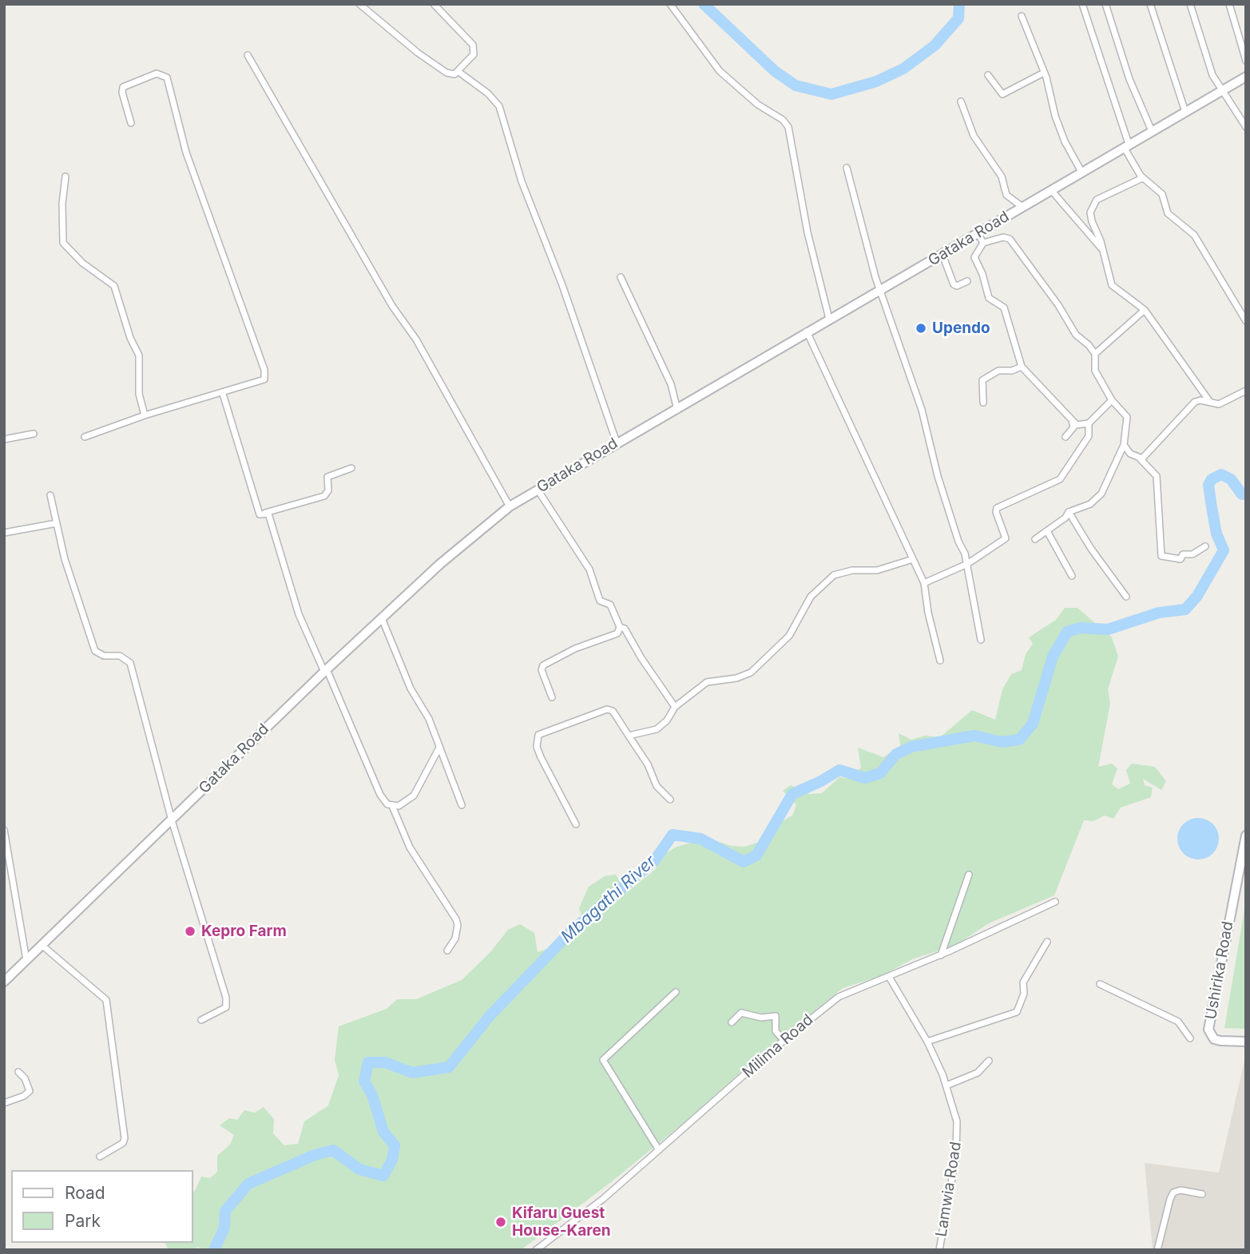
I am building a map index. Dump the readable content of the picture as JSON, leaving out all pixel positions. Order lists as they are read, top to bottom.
{
  "streets": {
    "street": [
      "Gataka Road",
      "Ushirika Road",
      "Milima Road",
      "Lamwia Road"
    ]
  },
  "crossings": [
    ["Milima Road", "Lamwia Road"]
  ],
  "water": ["Mbagathi River"],
  "places": ["Upendo", "Kepro Farm", "Kifaru Guest House-Karen"],
  "legend": ["Road", "Park"]
}
